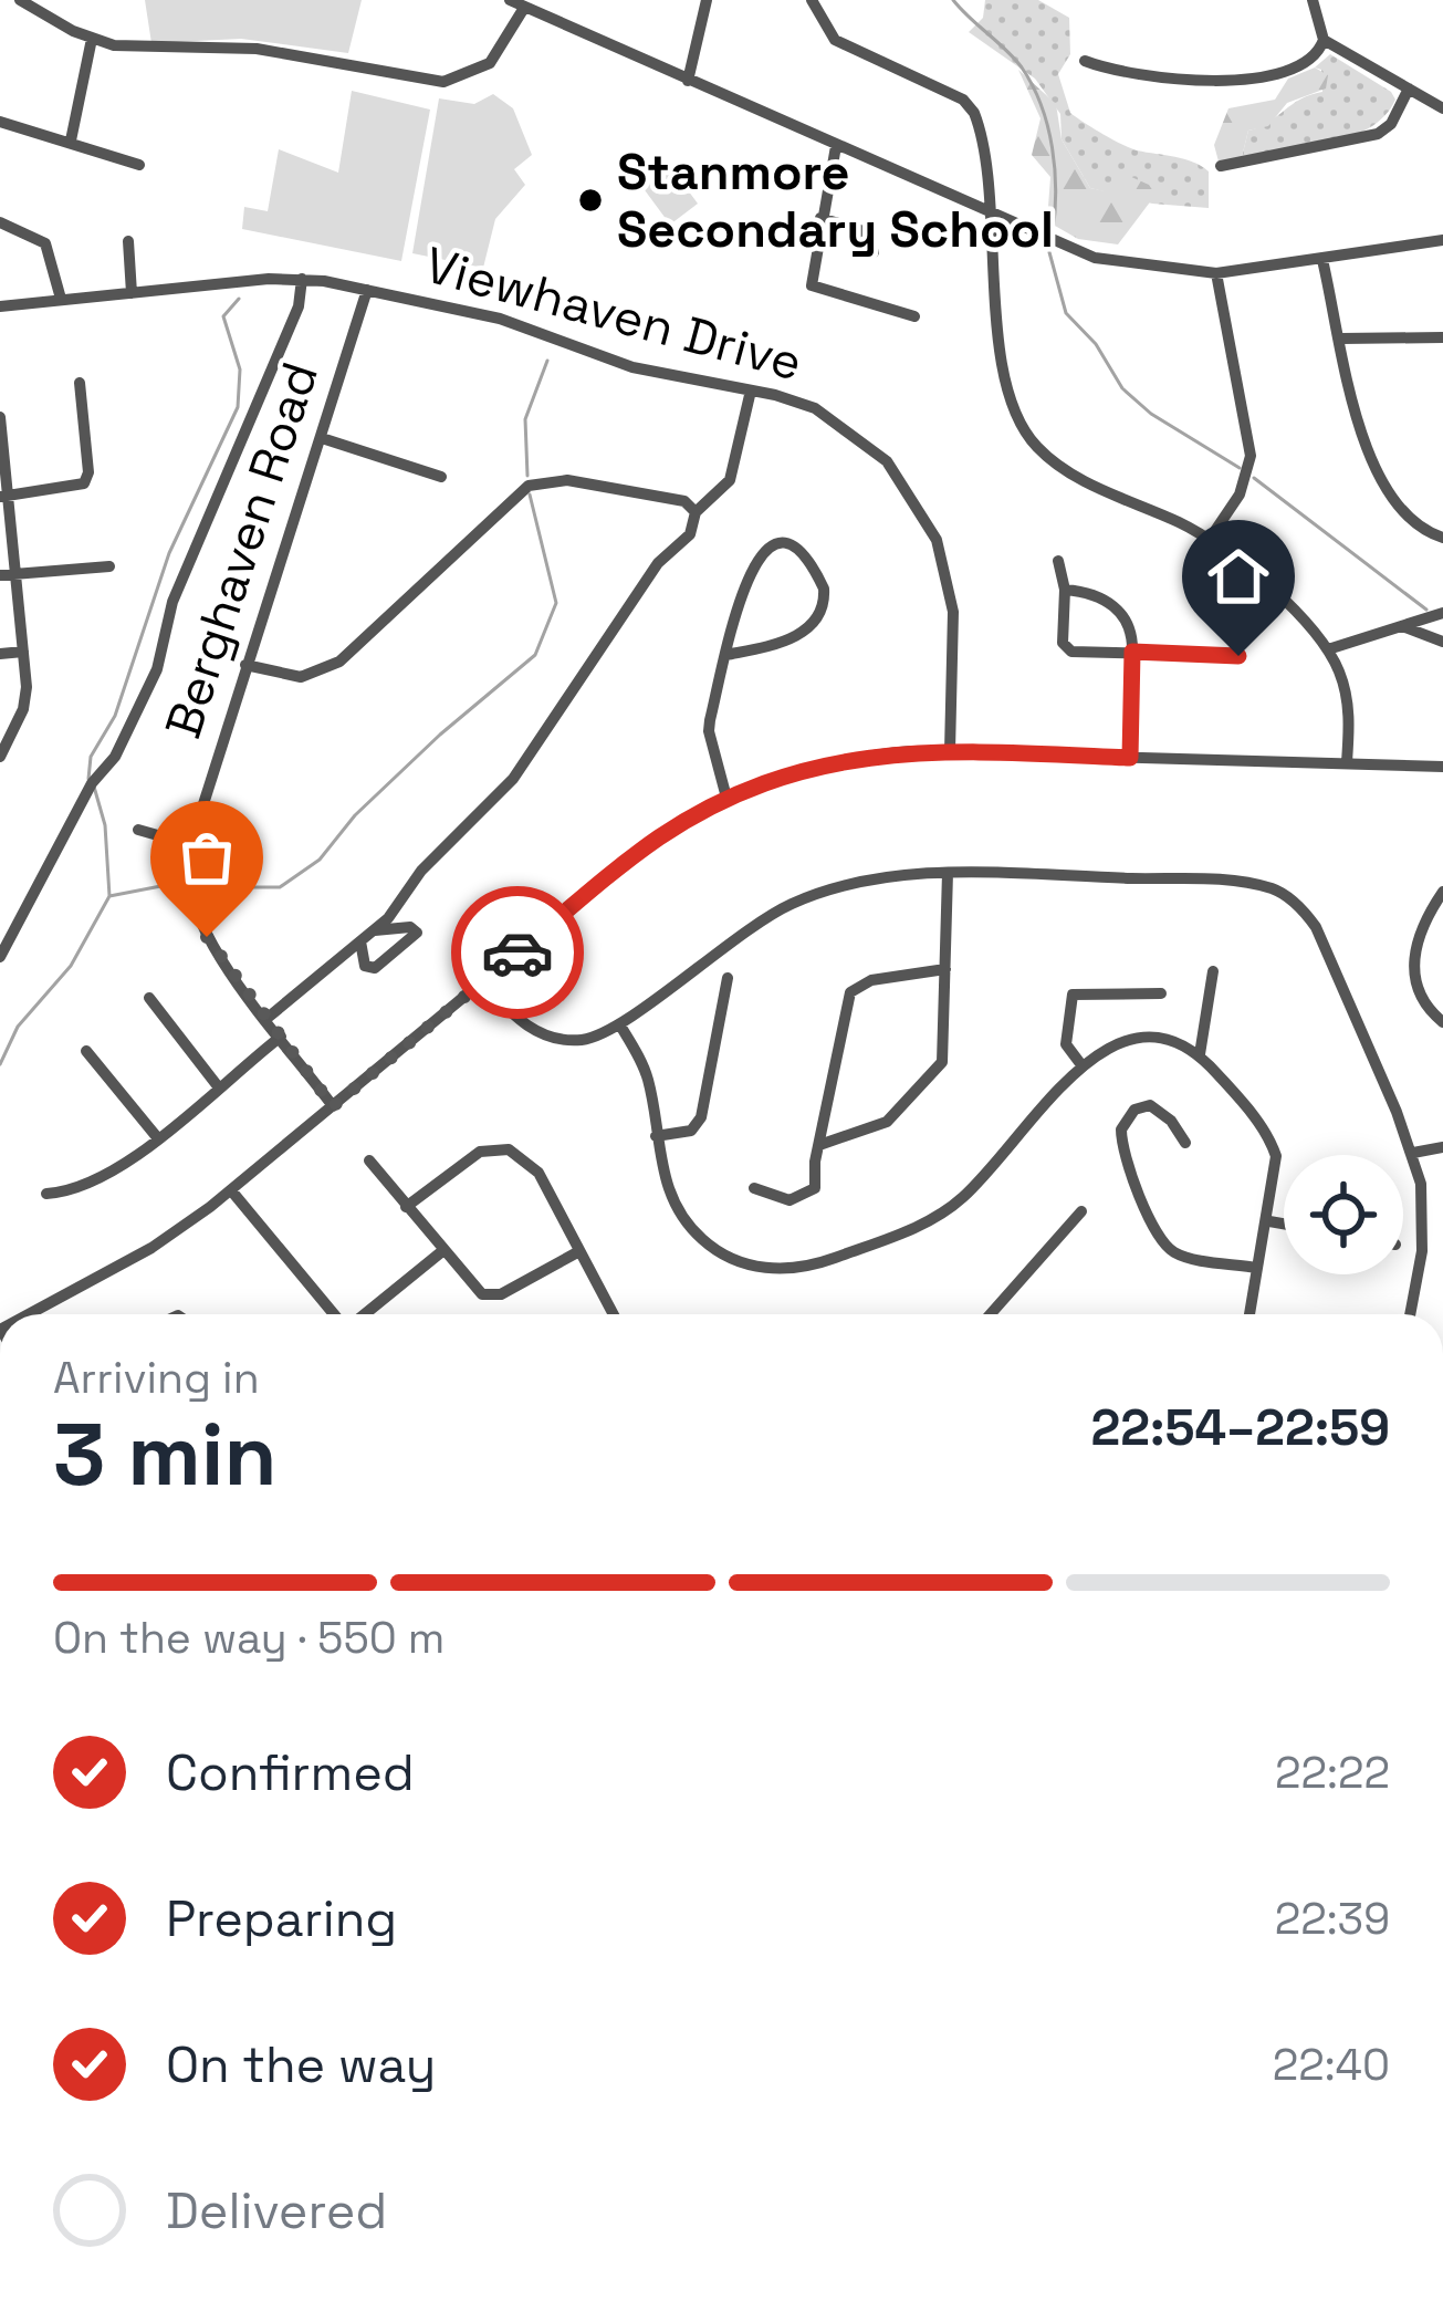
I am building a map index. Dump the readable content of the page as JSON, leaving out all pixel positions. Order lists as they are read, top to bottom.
{
  "streets": {
    "street": ["Viewhaven Drive", "Berghaven Road"]
  },
  "crossings": [
    ["Viewhaven Drive", "Berghaven Road"]
  ],
  "places": ["Stanmore Secondary School"],
  "page": {
    "heading": ["3 min", "Arriving in", "22:54–22:59"],
    "bar": "On the way · 550 m",
    "list": [
      ["Confirmed", "22:22"],
      ["Preparing", "22:39"],
      ["On the way", "22:40"],
      "Delivered"
    ]
  }
}
